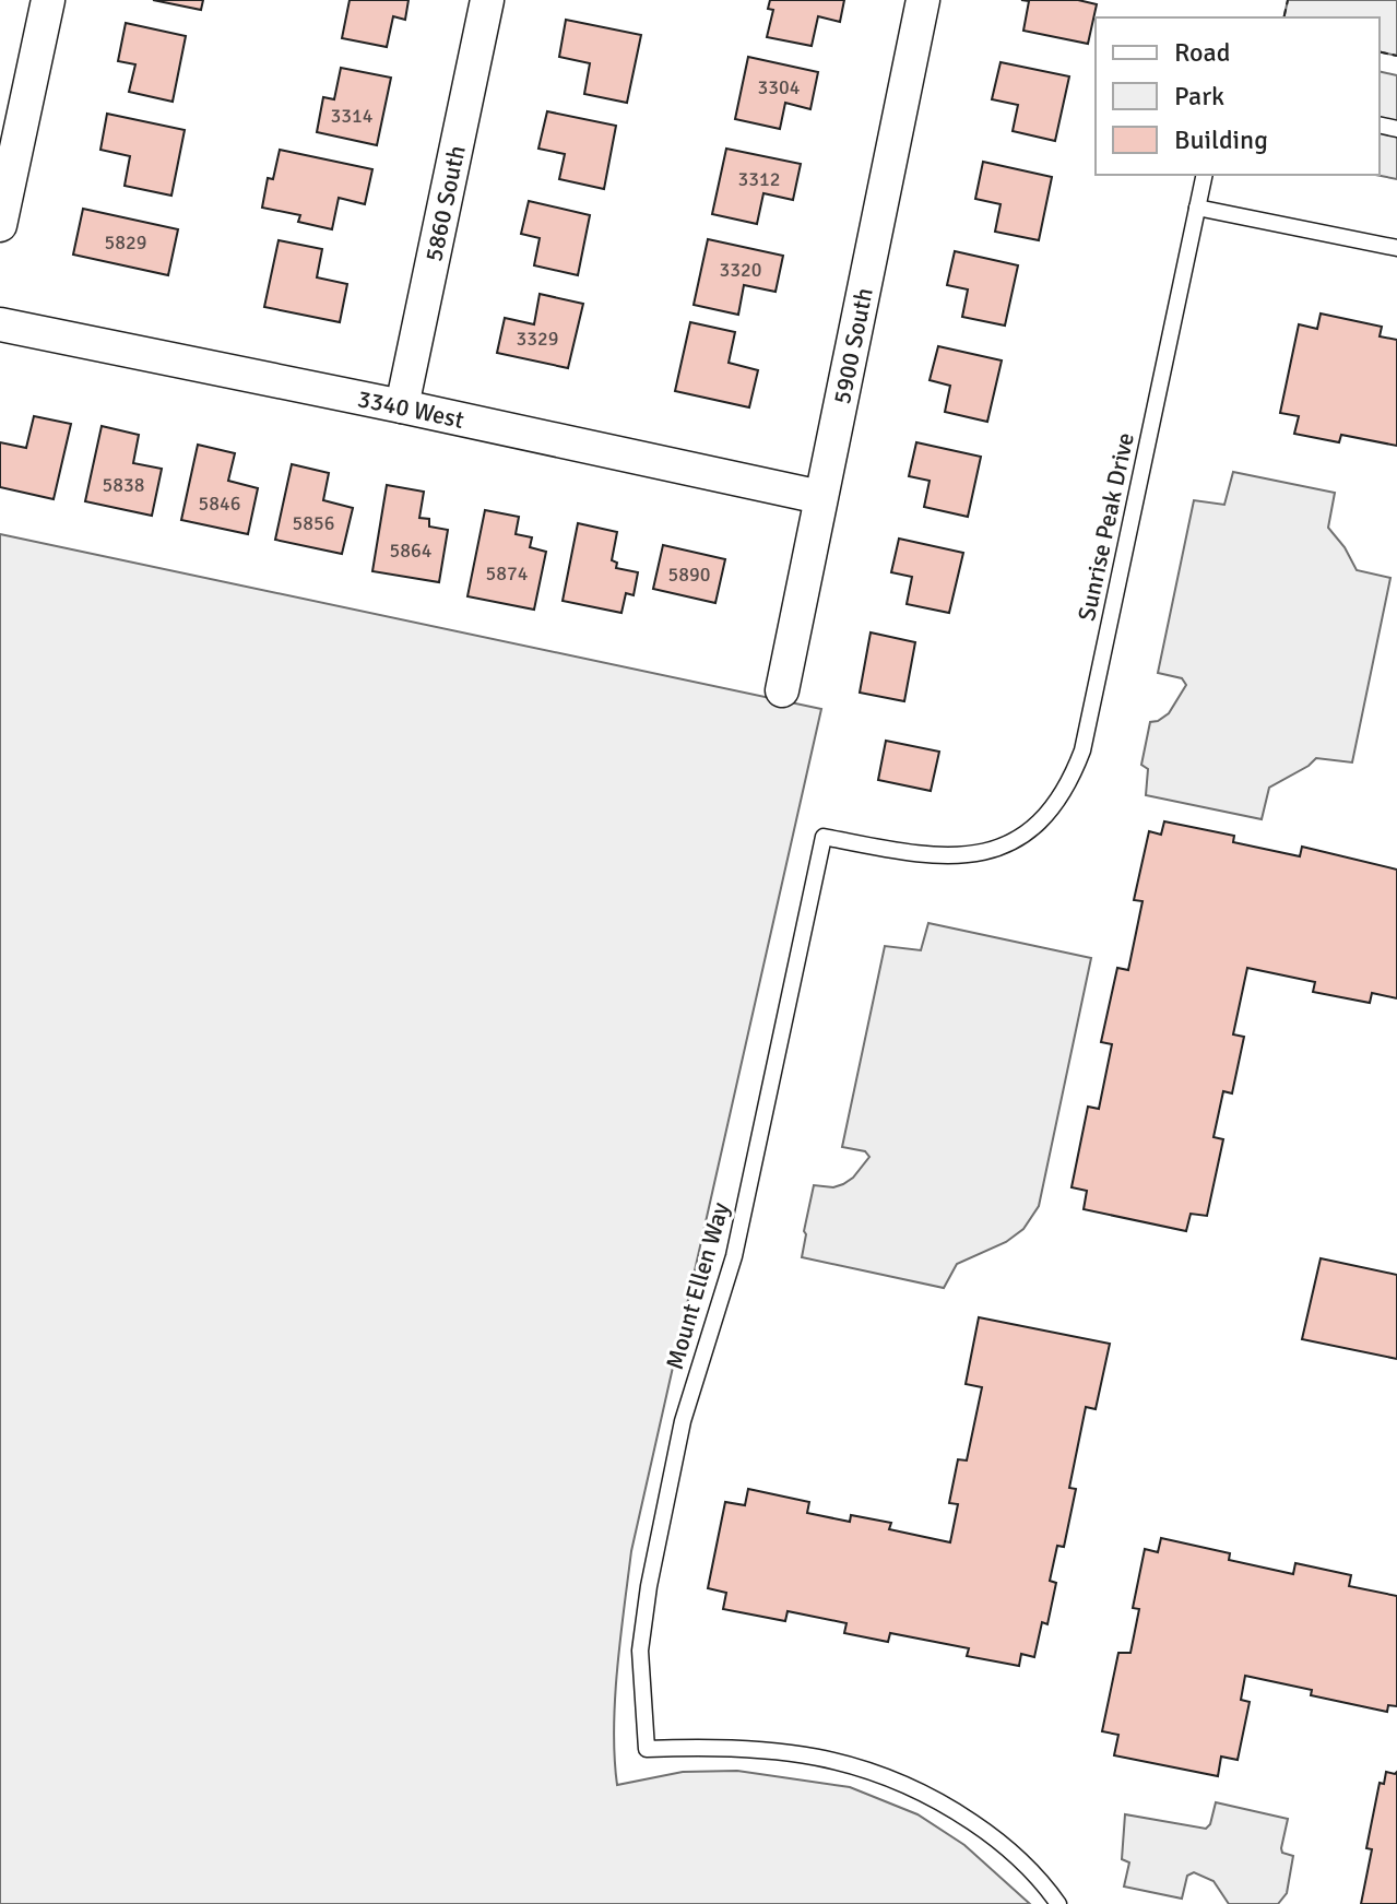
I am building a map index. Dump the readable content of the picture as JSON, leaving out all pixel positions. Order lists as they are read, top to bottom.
{
  "streets": {
    "street": ["5860 South", "5900 South", "3340 West"],
    "lane": ["Sunrise Peak Drive", "Mount Ellen Way"]
  },
  "crossings": [
    ["5860 South", "3340 West"],
    ["5900 South", "3340 West"],
    ["Sunrise Peak Drive", "Mount Ellen Way"]
  ],
  "house_numbers": [
    "3304",
    "3314",
    "3312",
    "5829",
    "3320",
    "3329",
    "5838",
    "5846",
    "5856",
    "5864",
    "5874",
    "5890"
  ],
  "legend": ["Road", "Park", "Building"]
}
